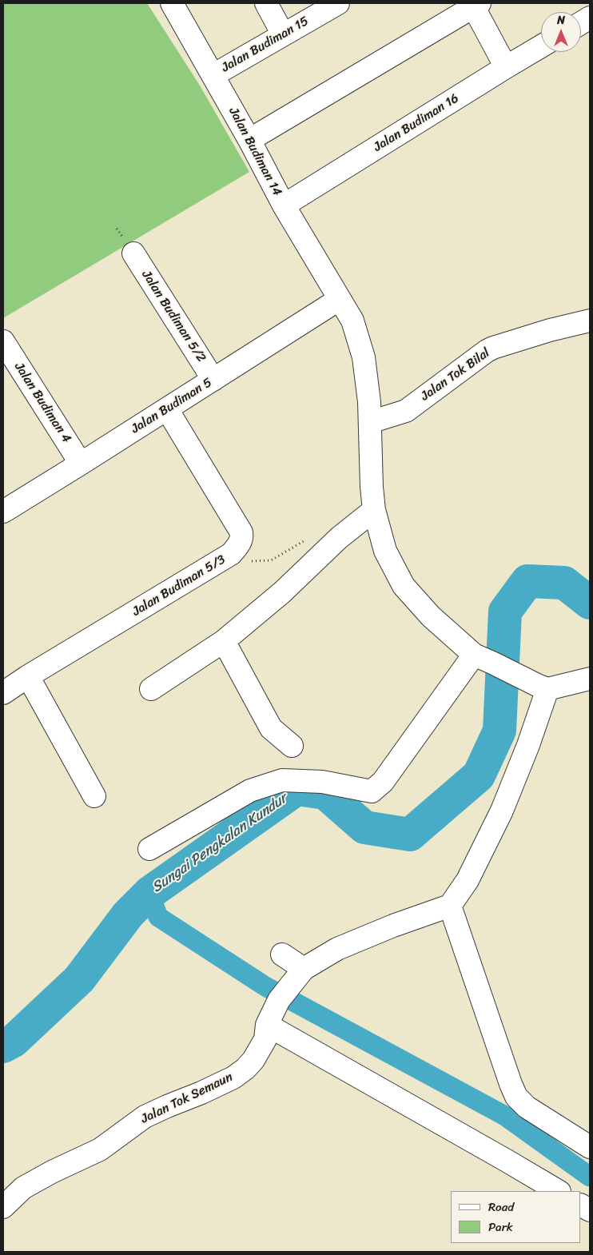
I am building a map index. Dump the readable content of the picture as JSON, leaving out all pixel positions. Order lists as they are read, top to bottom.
{
  "streets": {
    "street": [
      "Jalan Budiman 15",
      "Jalan Budiman 16",
      "Jalan Budiman 14",
      "Jalan Budiman 5/2",
      "Jalan Tok Bilal",
      "Jalan Budiman 4",
      "Jalan Budiman 5",
      "Jalan Budiman 5/3",
      "Jalan Tok Semaun"
    ]
  },
  "crossings": [
    ["Jalan Budiman 15", "Jalan Budiman 14"],
    ["Jalan Budiman 16", "Jalan Budiman 14"],
    ["Jalan Budiman 14", "Jalan Tok Bilal"],
    ["Jalan Budiman 14", "Jalan Budiman 5"],
    ["Jalan Budiman 5/2", "Jalan Budiman 5"],
    ["Jalan Budiman 4", "Jalan Budiman 5"],
    ["Jalan Budiman 5", "Jalan Budiman 5/3"]
  ],
  "water": ["Sungai Pengkalan Kundur"],
  "legend": ["Road", "Park"],
  "north": "top"
}
